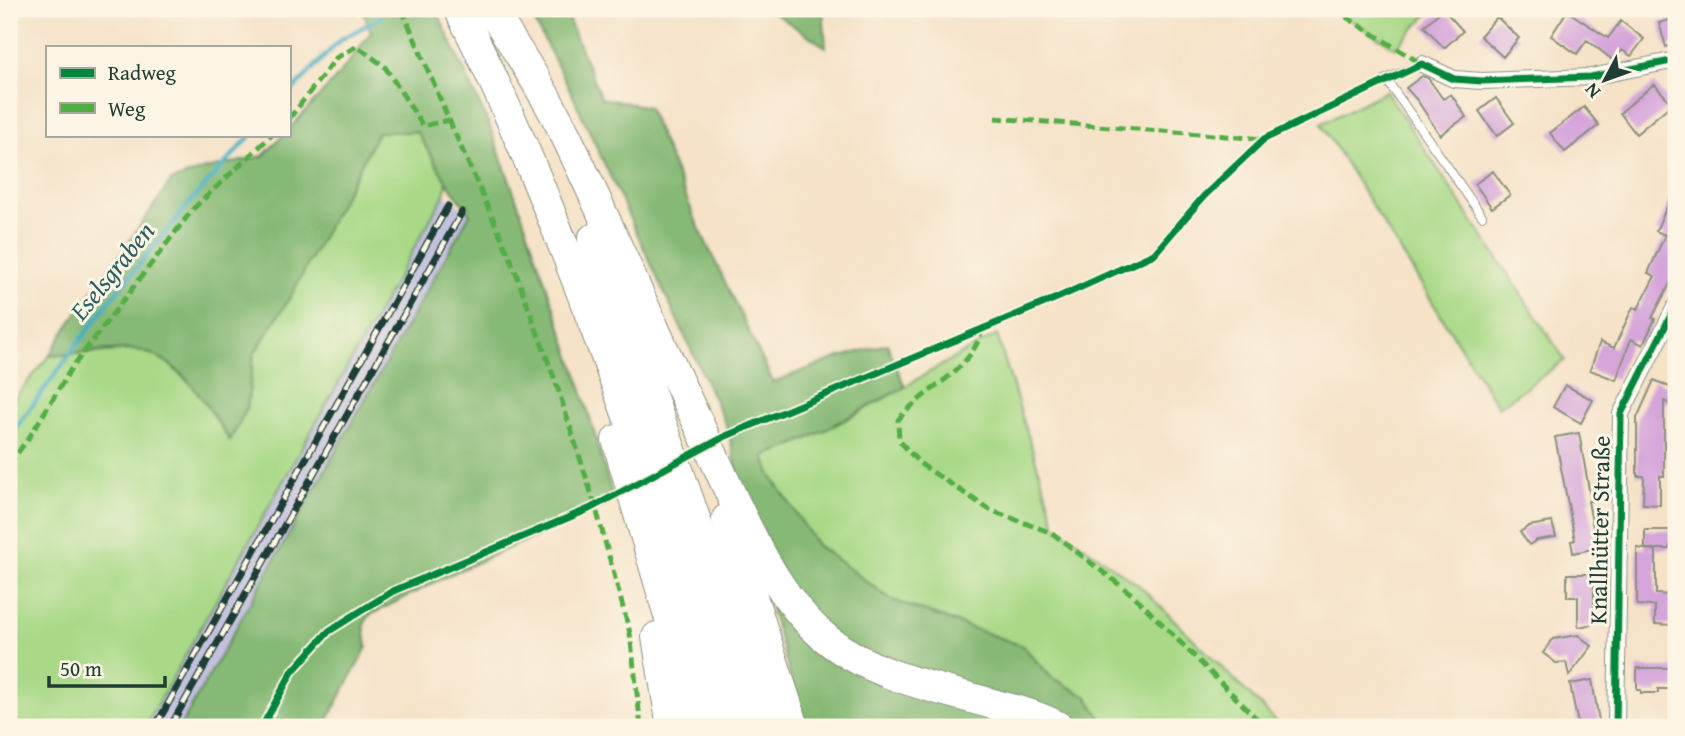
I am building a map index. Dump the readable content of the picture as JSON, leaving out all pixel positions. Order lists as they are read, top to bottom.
{
  "streets": {
    "street": ["Knallhütter Straße"]
  },
  "water": ["Eselsgraben"],
  "legend": ["Radweg", "Weg"],
  "scale_bar": "50 m",
  "north": "bottom left"
}
